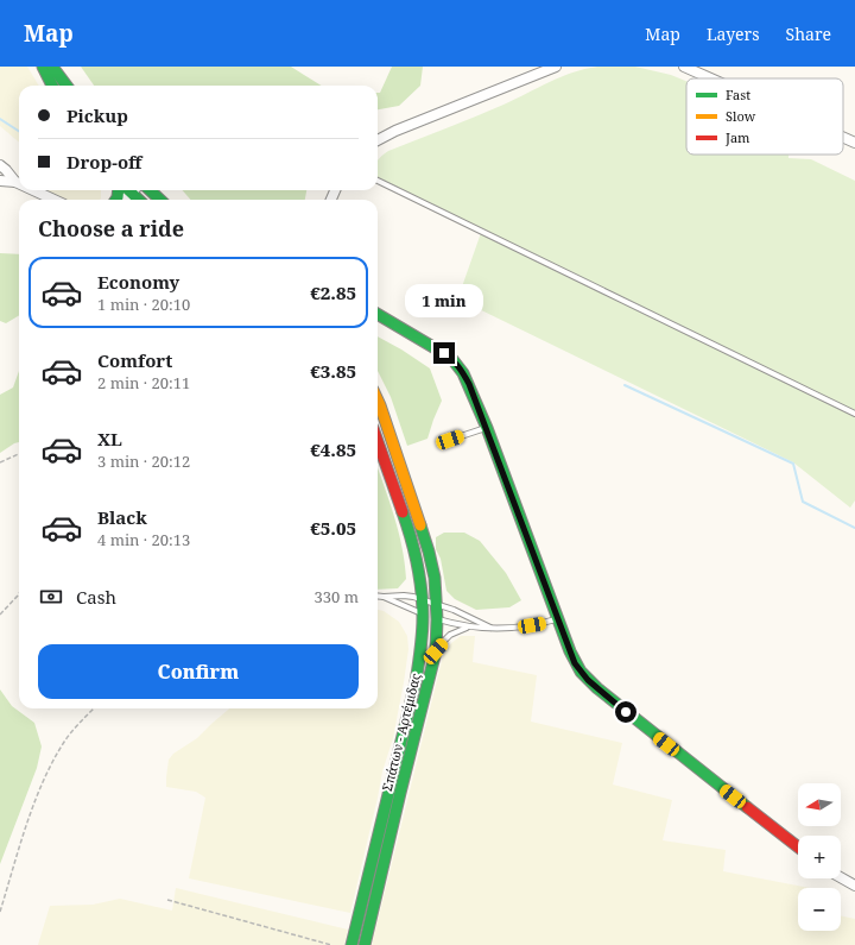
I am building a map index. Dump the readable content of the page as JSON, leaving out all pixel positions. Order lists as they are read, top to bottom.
{
  "streets": {
    "main road": ["Σπάτων - Αρτέμιδας"]
  },
  "legend": ["Fast", "Slow", "Jam"],
  "north": "left",
  "page": {
    "header": "Map",
    "nav": ["Map", "Layers", "Share"],
    "banner": ["Pickup", "Drop-off"],
    "heading": "Choose a ride",
    "list": [
      {
        "name": "Economy",
        "note": "1 min · 20:10",
        "value": "€2.85"
      },
      {
        "name": "Comfort",
        "note": "2 min · 20:11",
        "value": "€3.85"
      },
      {
        "name": "XL",
        "note": "3 min · 20:12",
        "value": "€4.85"
      },
      {
        "name": "Black",
        "note": "4 min · 20:13",
        "value": "€5.05"
      }
    ],
    "bubble": "1 min",
    "pay": ["Cash", "330 m"],
    "buttons": "Confirm",
    "map_buttons": ["+", "−"]
  }
}
